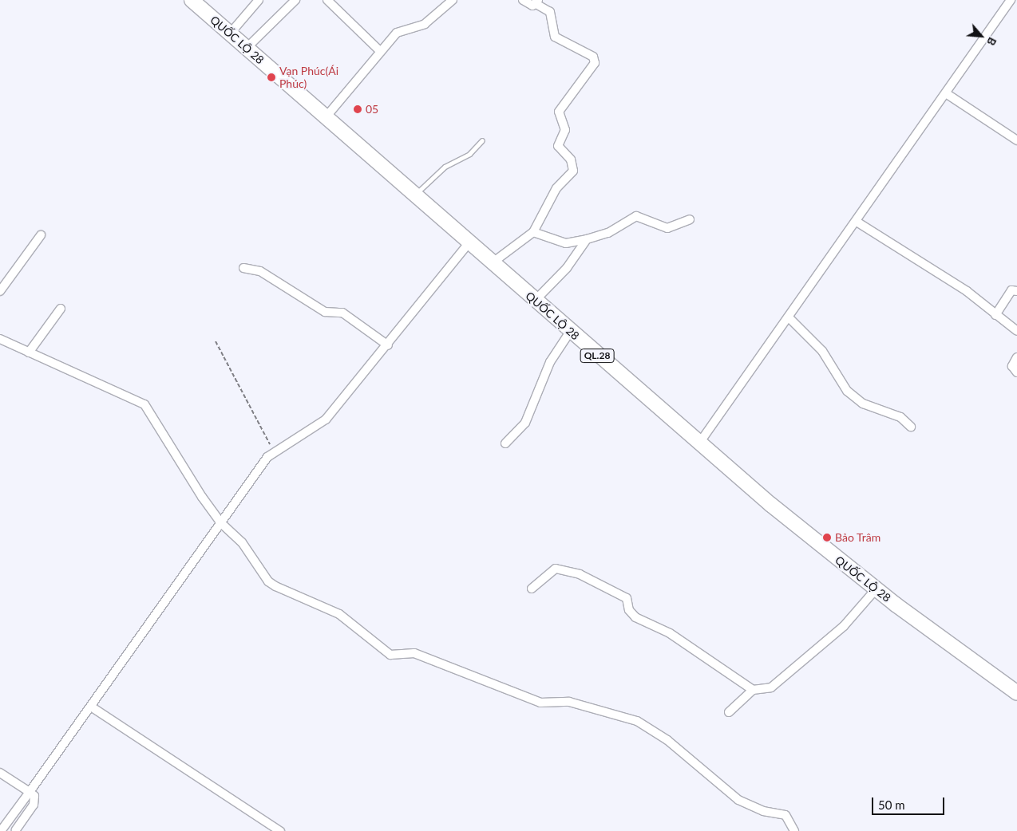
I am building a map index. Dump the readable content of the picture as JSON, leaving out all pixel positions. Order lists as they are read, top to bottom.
{
  "streets": {
    "highway": ["QUỐC LỘ 28", "QL.28"]
  },
  "places": ["Vạn Phúc(Ái Phúc)", "05", "Bảo Trâm"],
  "scale_bar": "50 m",
  "north": "bottom right"
}
